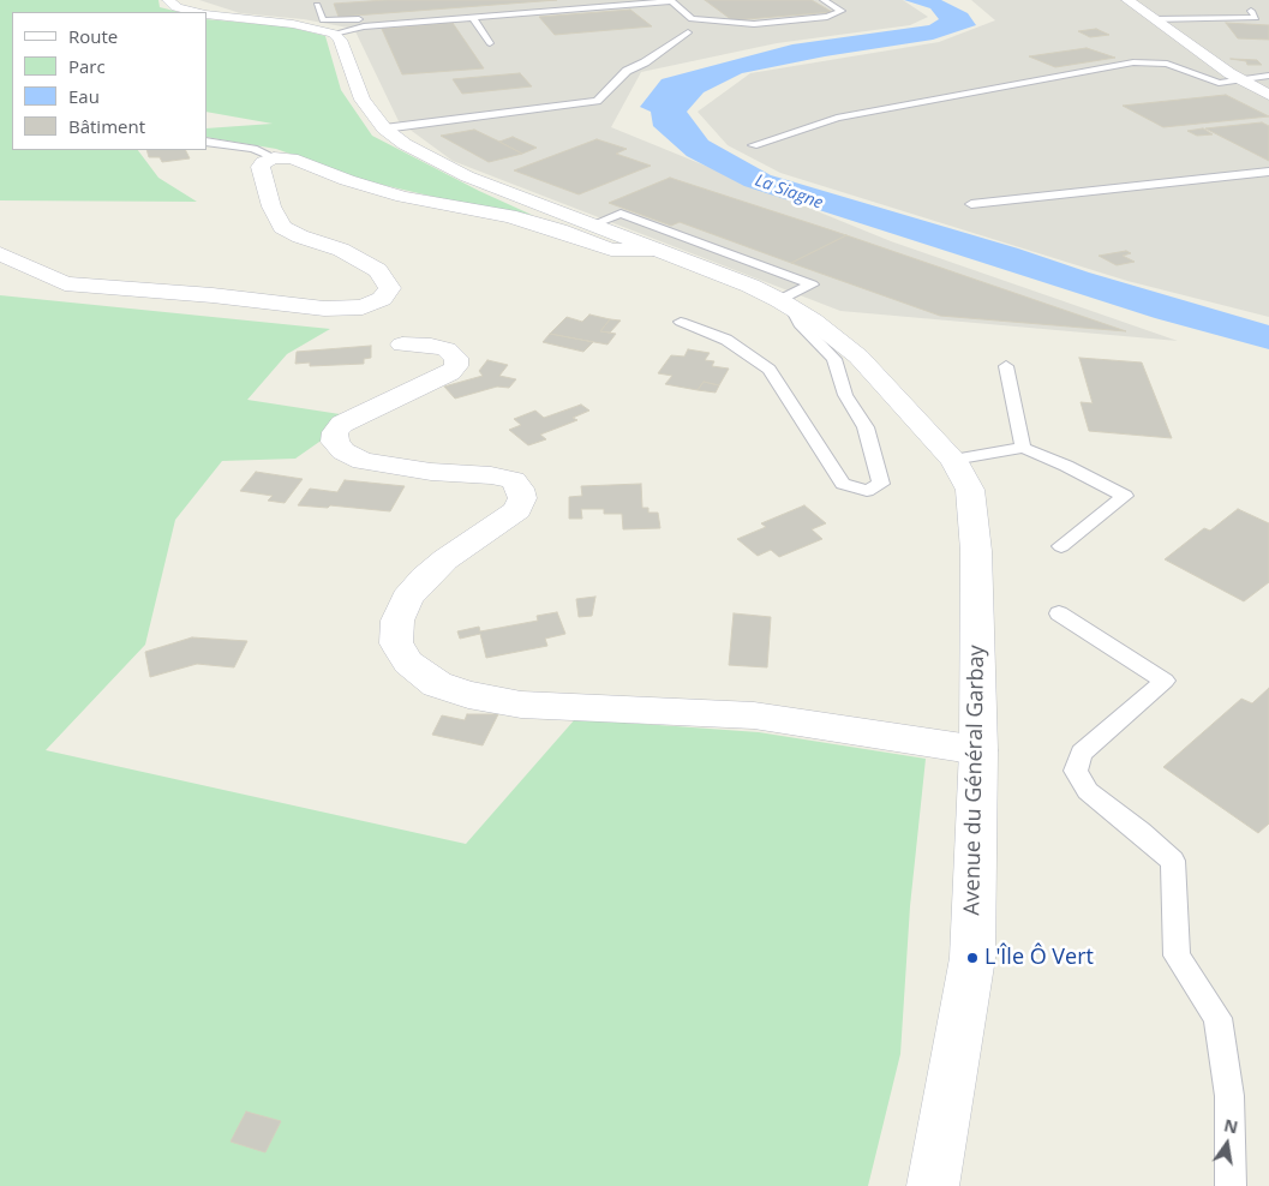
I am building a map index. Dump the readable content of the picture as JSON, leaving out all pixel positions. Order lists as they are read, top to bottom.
{
  "streets": {
    "street": ["Avenue du Général Garbay"]
  },
  "water": ["La Siagne"],
  "places": ["L'Île Ô Vert"],
  "legend": [
    "Route",
    "Parc",
    "Eau",
    "Bâtiment"
  ],
  "north": "top"
}
